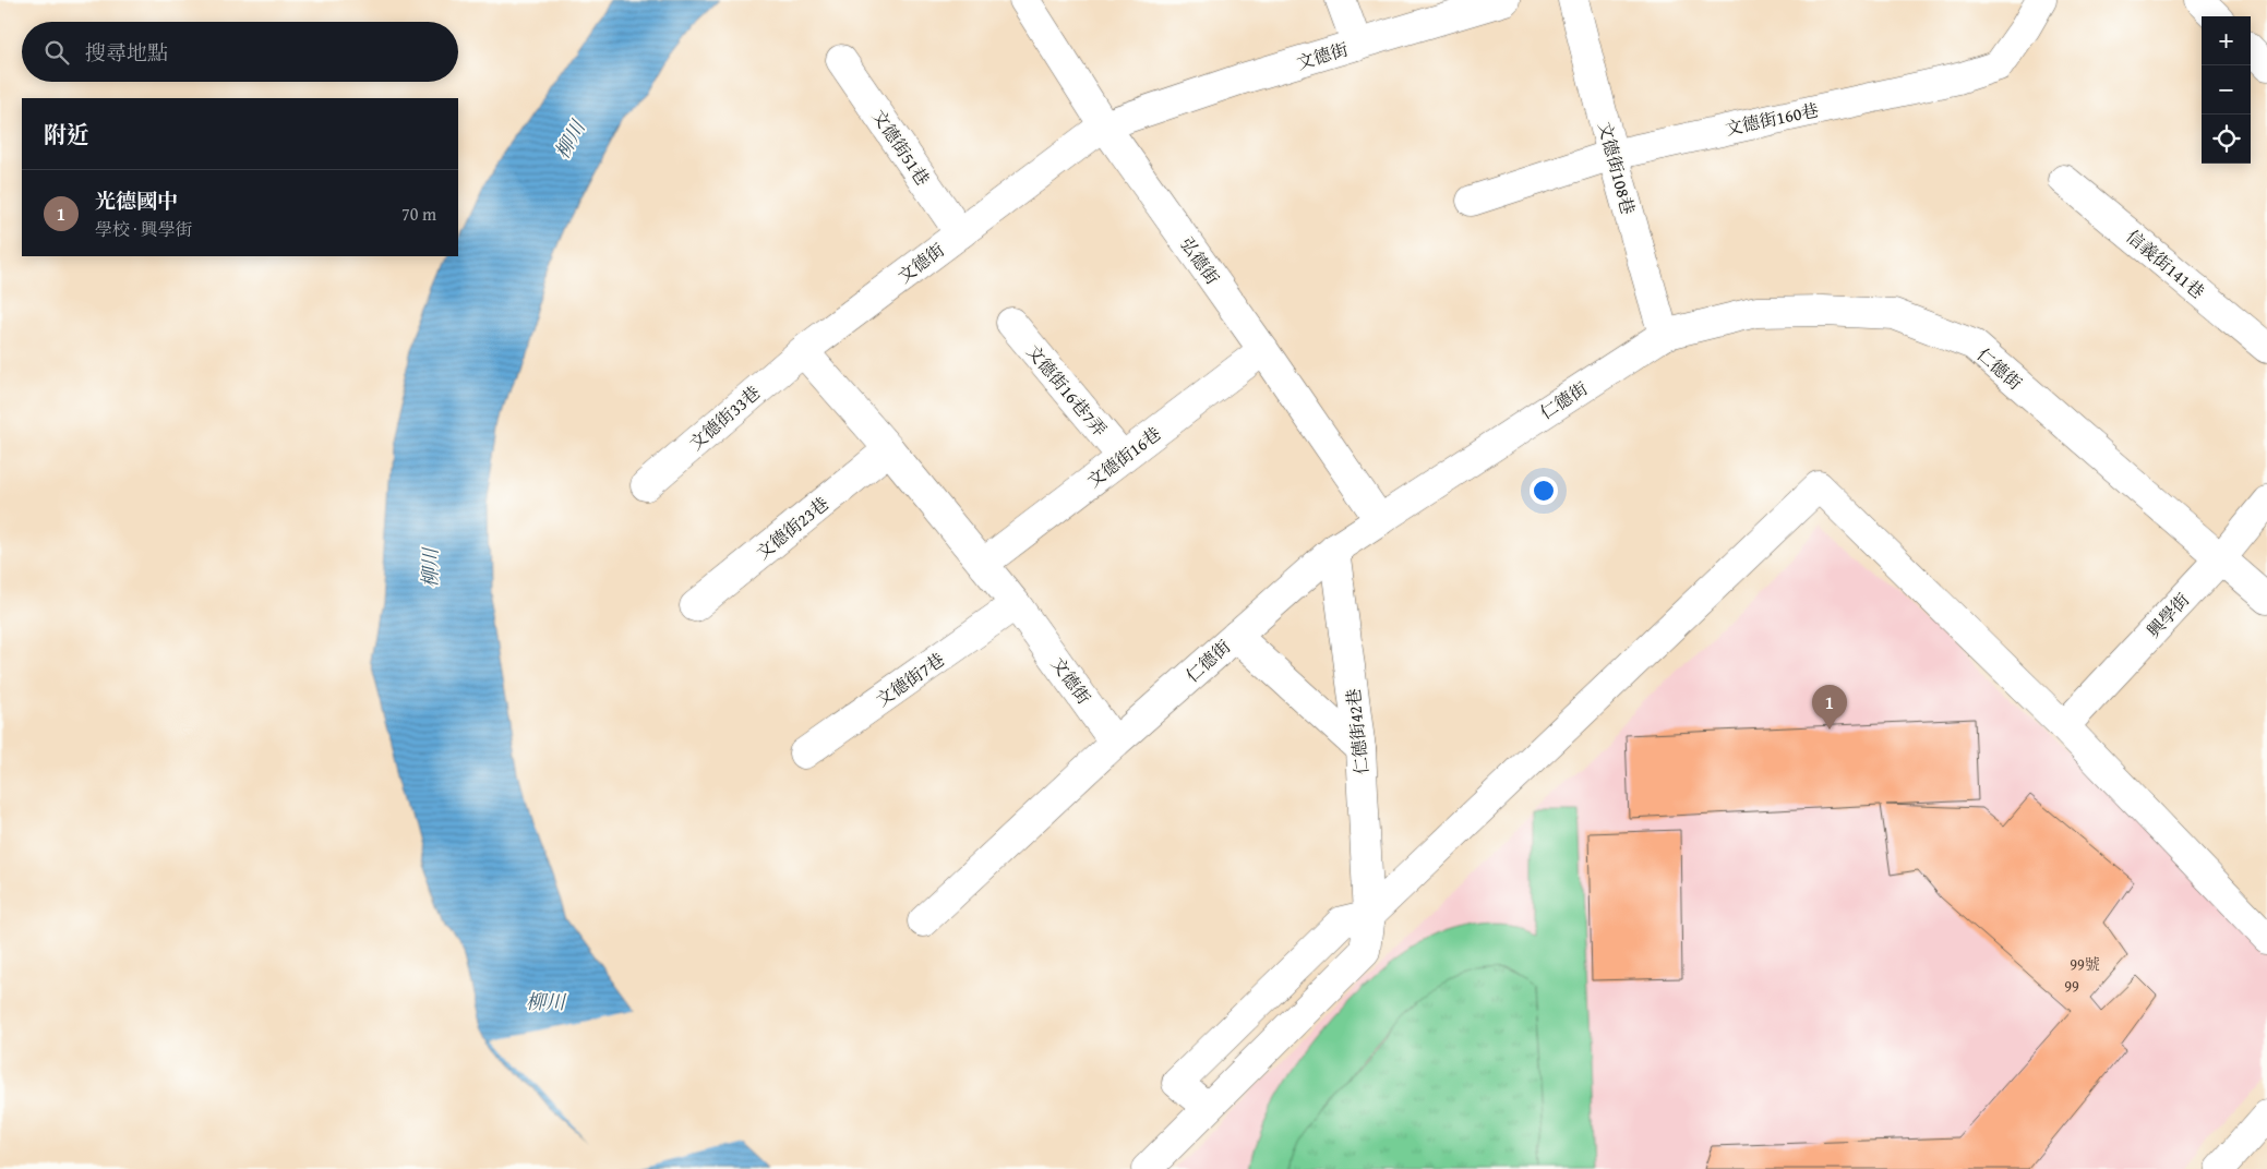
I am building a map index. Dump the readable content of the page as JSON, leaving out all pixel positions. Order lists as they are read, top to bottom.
{
  "streets": {
    "street": [
      "文德街",
      "文德街160巷",
      "文德街51巷",
      "文德街108巷",
      "弘德街",
      "信義街141巷",
      "仁德街",
      "文德街16巷7弄",
      "文德街33巷",
      "文德街16巷",
      "文德街23巷",
      "興學街",
      "文德街7巷",
      "仁德街42巷"
    ]
  },
  "crossings": [
    ["文德街", "文德街51巷"],
    ["文德街", "弘德街"],
    ["文德街", "仁德街"],
    ["文德街", "文德街33巷"],
    ["文德街", "文德街16巷"],
    ["文德街", "文德街23巷"],
    ["文德街", "文德街7巷"],
    ["文德街160巷", "文德街108巷"],
    ["文德街108巷", "仁德街"],
    ["弘德街", "仁德街"],
    ["弘德街", "文德街16巷"],
    ["仁德街", "興學街"],
    ["仁德街", "仁德街42巷"],
    ["文德街16巷7弄", "文德街16巷"]
  ],
  "water": ["柳川"],
  "house_numbers": ["99號", "99"],
  "page": {
    "map_buttons": ["+", "−"],
    "search": "搜尋地點",
    "heading": "附近",
    "list": [
      {
        "mark": "1",
        "name": "光德國中",
        "note": "學校 · 興學街",
        "value": "70 m"
      }
    ],
    "pins": "1"
  }
}
